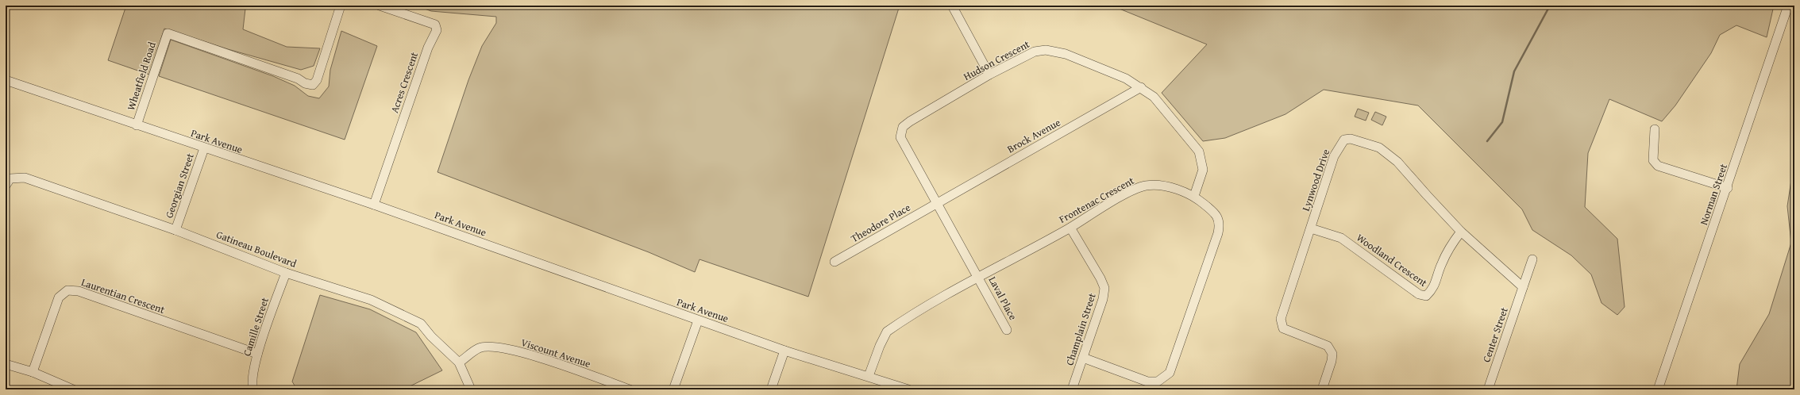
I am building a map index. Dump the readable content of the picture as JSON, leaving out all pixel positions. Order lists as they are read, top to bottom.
{
  "streets": {
    "street": [
      "Hudson Crescent",
      "Wheatfield Road",
      "Acres Crescent",
      "Brock Avenue",
      "Park Avenue",
      "Lynwood Drive",
      "Georgian Street",
      "Norman Street",
      "Frontenac Crescent",
      "Theodore Place",
      "Gatineau Boulevard",
      "Woodland Crescent",
      "Laurentian Crescent",
      "Laval Place",
      "Camille Street",
      "Champlain Street",
      "Center Street",
      "Viscount Avenue"
    ]
  },
  "crossings": [
    ["Hudson Crescent", "Brock Avenue"],
    ["Hudson Crescent", "Frontenac Crescent"],
    ["Hudson Crescent", "Theodore Place"],
    ["Hudson Crescent", "Laval Place"],
    ["Wheatfield Road", "Park Avenue"],
    ["Acres Crescent", "Park Avenue"],
    ["Brock Avenue", "Theodore Place"],
    ["Park Avenue", "Georgian Street"],
    ["Park Avenue", "Frontenac Crescent"],
    ["Lynwood Drive", "Woodland Crescent"],
    ["Lynwood Drive", "Center Street"],
    ["Georgian Street", "Gatineau Boulevard"],
    ["Frontenac Crescent", "Laval Place"],
    ["Frontenac Crescent", "Champlain Street"],
    ["Gatineau Boulevard", "Camille Street"],
    ["Gatineau Boulevard", "Viscount Avenue"],
    ["Laurentian Crescent", "Camille Street"]
  ]
}
